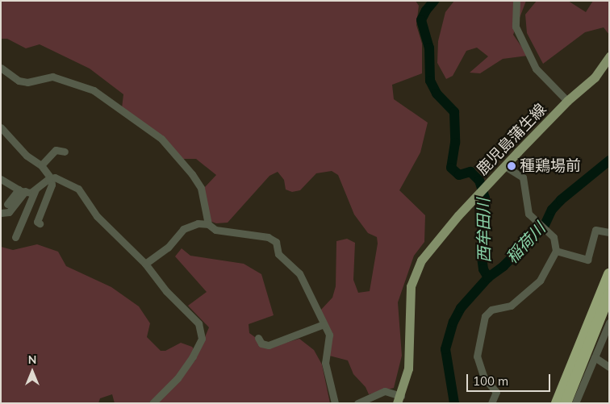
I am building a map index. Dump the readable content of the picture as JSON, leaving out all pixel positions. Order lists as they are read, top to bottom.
{
  "streets": {
    "main road": ["鹿児島蒲生線"]
  },
  "water": ["西牟田川", "稲荷川"],
  "places": ["種鶏場前"],
  "scale_bar": "100 m",
  "north": "top"
}
